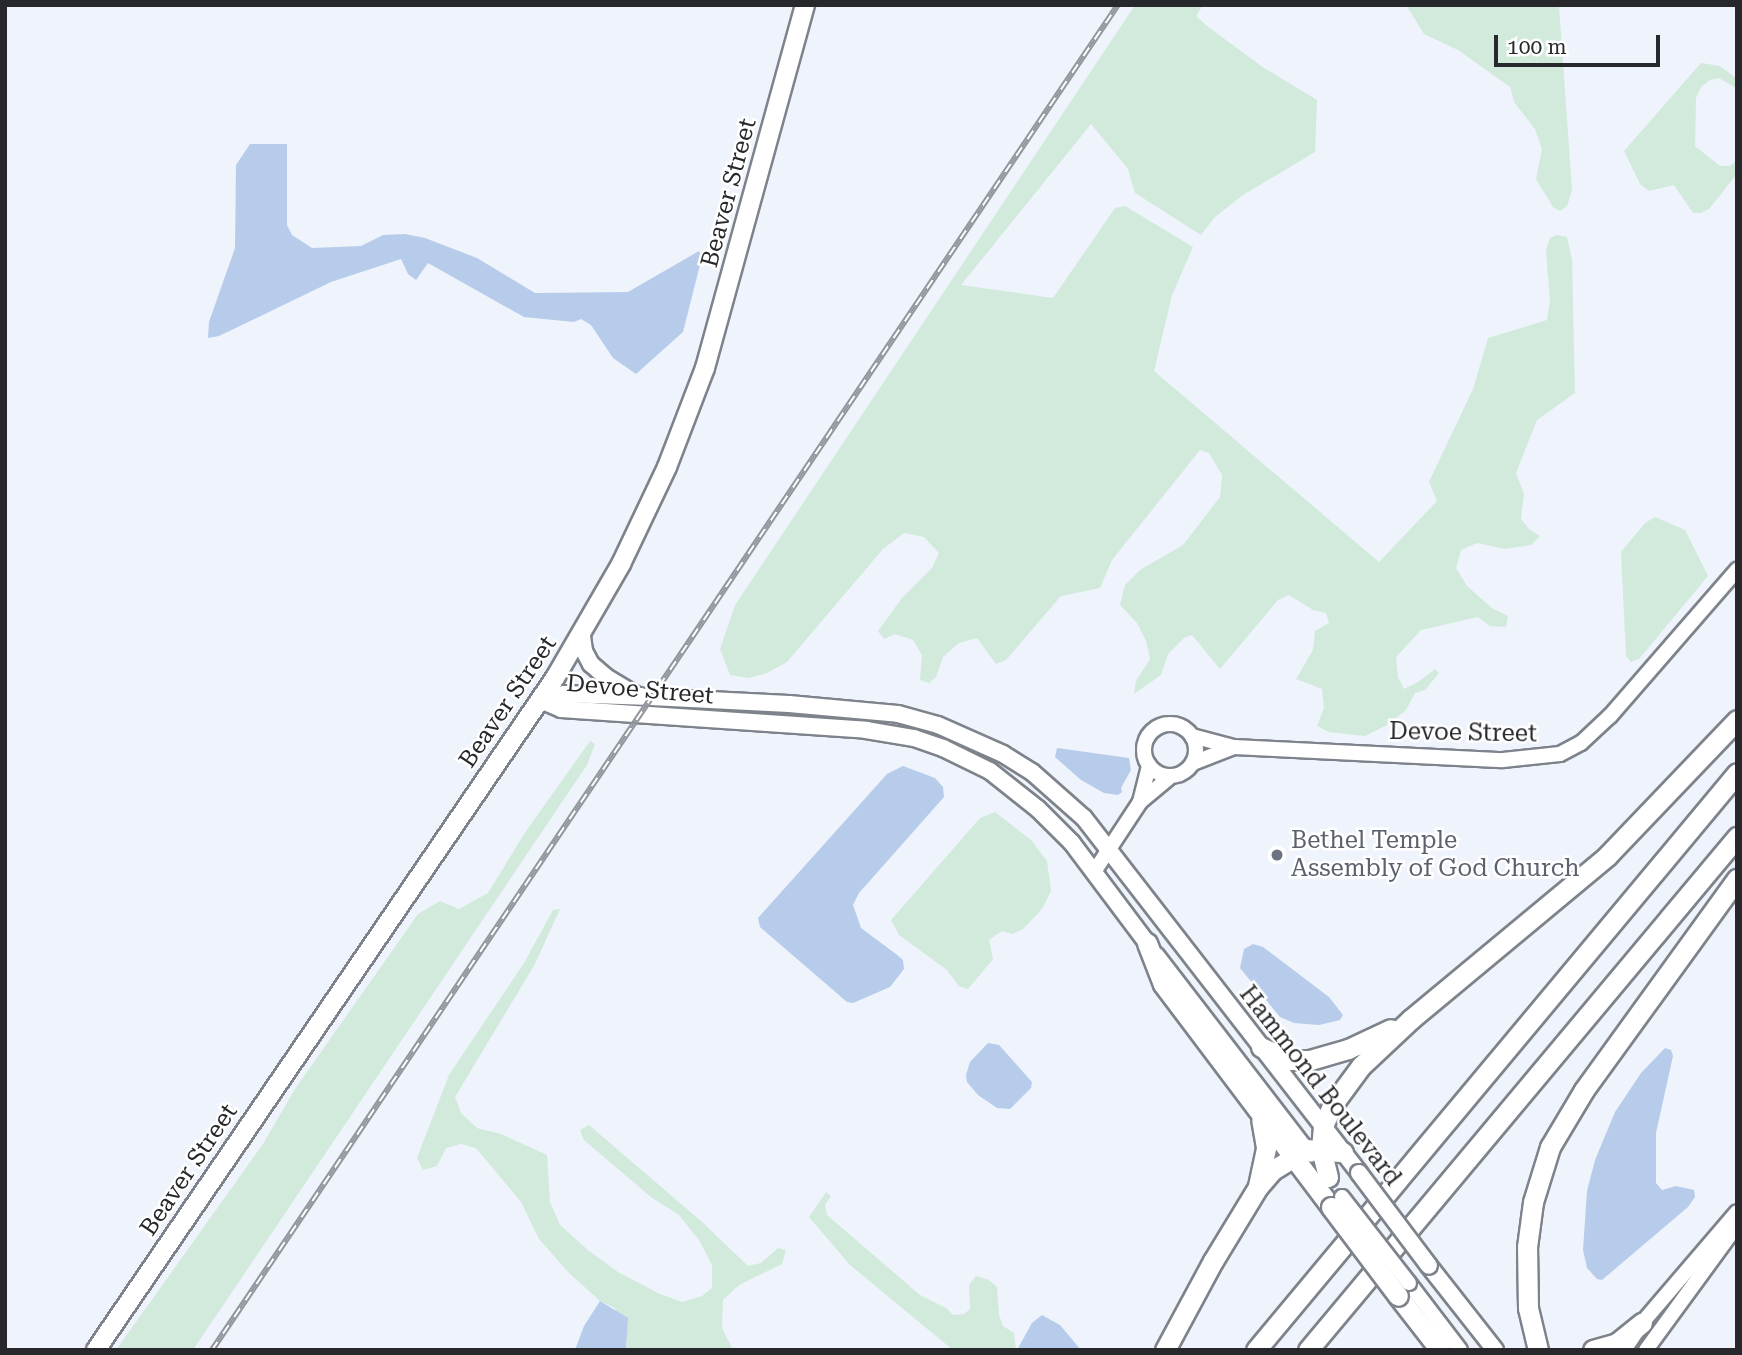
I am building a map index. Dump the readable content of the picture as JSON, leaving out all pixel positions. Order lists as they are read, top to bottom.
{
  "streets": {
    "main road": ["Beaver Street", "Devoe Street", "Hammond Boulevard"]
  },
  "crossings": [
    ["Beaver Street", "Devoe Street"],
    ["Devoe Street", "Hammond Boulevard"]
  ],
  "places": ["Bethel Temple Assembly of God Church"],
  "scale_bar": "100 m"
}
